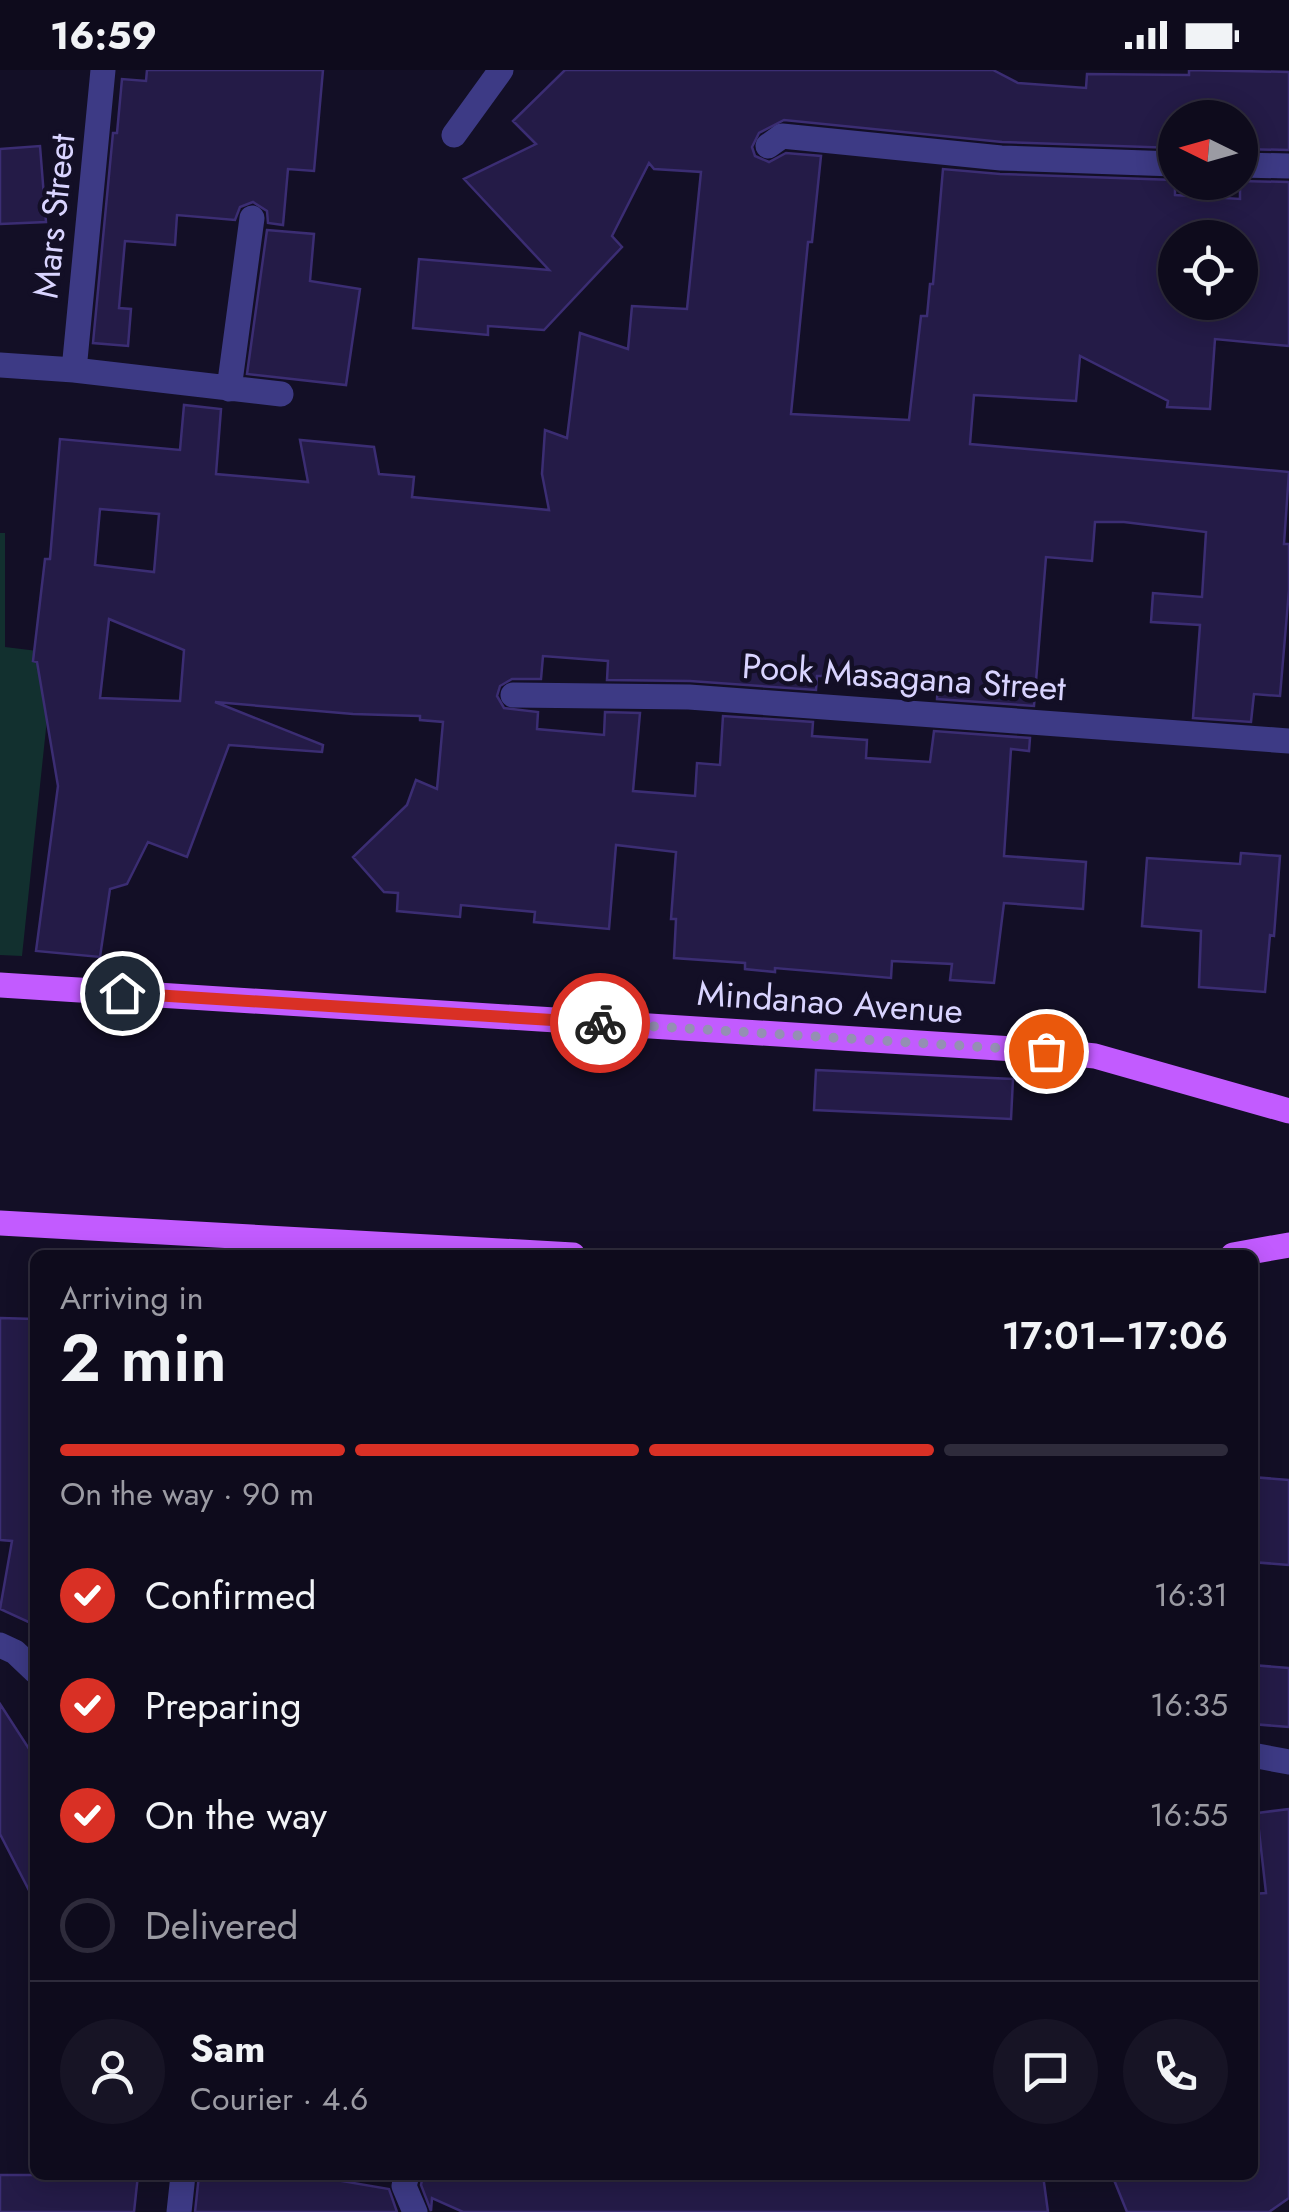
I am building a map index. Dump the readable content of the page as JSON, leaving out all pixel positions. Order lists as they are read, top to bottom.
{
  "streets": {
    "main road": ["Mindanao Avenue"],
    "street": ["Mars Street", "Pook Masagana Street"]
  },
  "north": "left",
  "page": {
    "status": "16:59",
    "heading": ["2 min", "Arriving in", "17:01–17:06"],
    "panel": ["Sam", "Courier · 4.6"],
    "bar": "On the way · 90 m",
    "list": [
      ["Confirmed", "16:31"],
      ["Preparing", "16:35"],
      ["On the way", "16:55"],
      "Delivered"
    ]
  }
}
